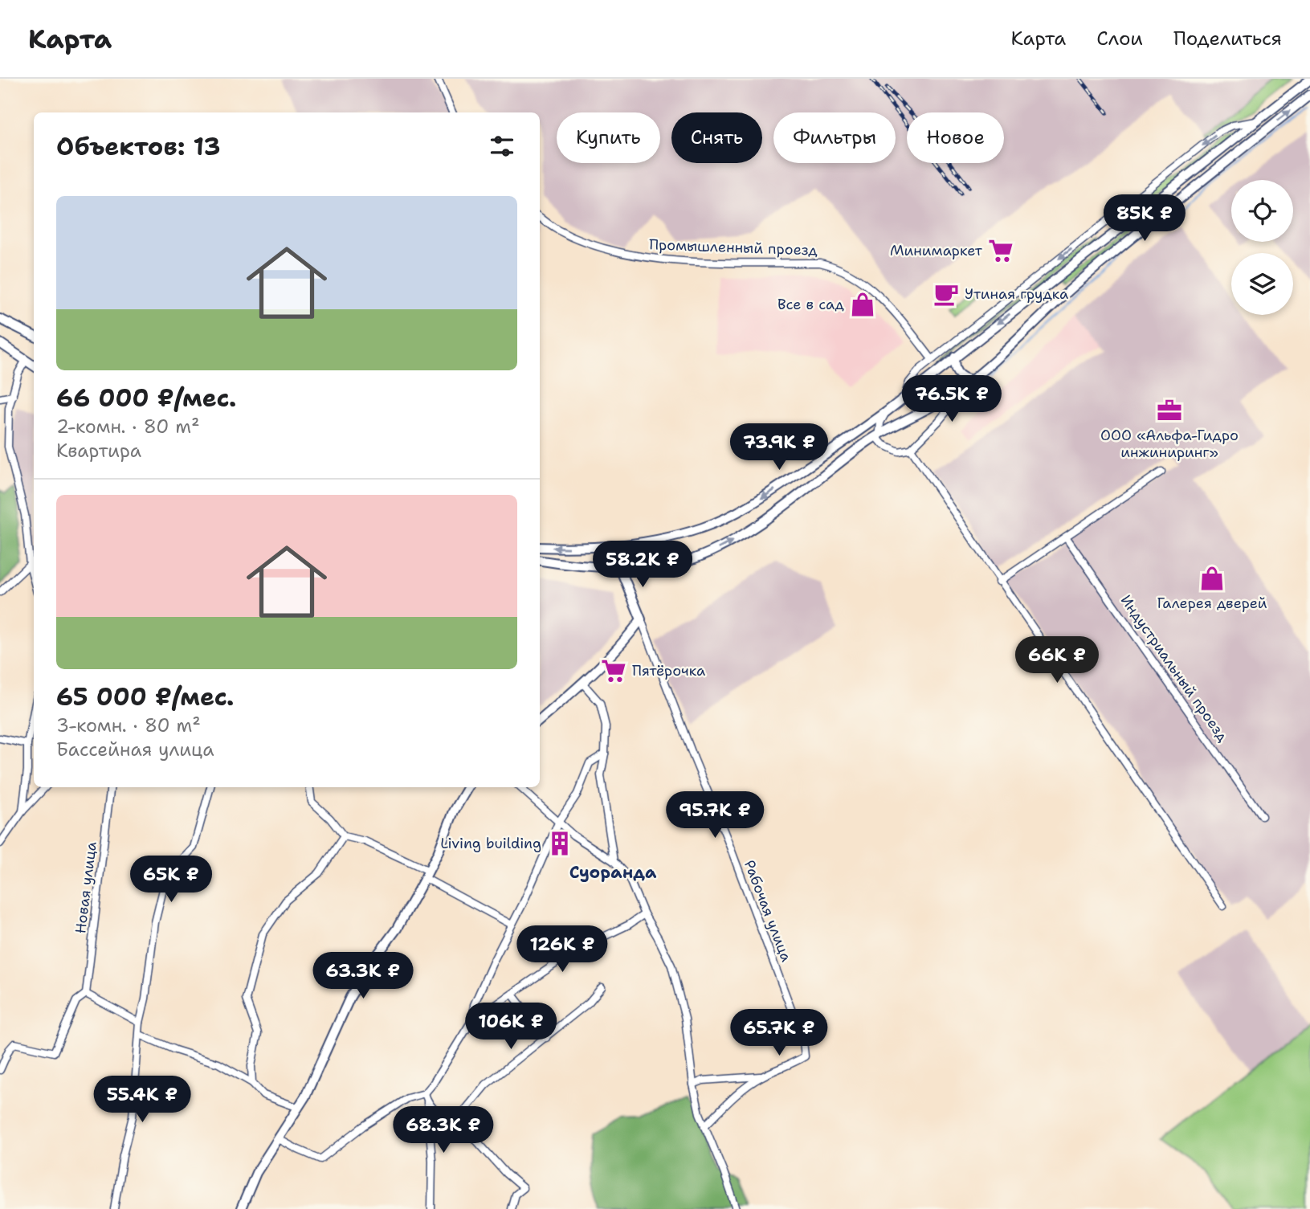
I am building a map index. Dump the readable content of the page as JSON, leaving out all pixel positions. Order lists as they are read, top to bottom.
{
  "streets": {
    "street": [
      "Промышленный проезд",
      "Индустриальный проезд",
      "Новая улица",
      "Рабочая улица"
    ]
  },
  "districts": ["Суоранда"],
  "places": {
    "supermarket": ["Минимаркет", "Пятёрочка"],
    "cafe": ["Утиная грудка"],
    "shop": ["Все в сад", "Галерея дверей"],
    "office": ["ООО «Альфа-Гидро инжиниринг»"],
    "building": ["Living building"]
  },
  "page": {
    "header": "Карта",
    "nav": ["Карта", "Слои", "Поделиться"],
    "chip": [
      "Купить",
      "Снять",
      "Фильтры",
      "Новое"
    ],
    "heading": "Объектов: 13",
    "list": [
      {
        "name": "66 000 ₽/мес.",
        "note": "2-комн. · 80 m² · Квартира"
      },
      {
        "name": "65 000 ₽/мес.",
        "note": "3-комн. · 80 m² · Бассейная улица"
      }
    ],
    "price": [
      "85K ₽",
      "76.5K ₽",
      "73.9K ₽",
      "58.2K ₽",
      "66K ₽",
      "95.7K ₽",
      "65K ₽",
      "126K ₽",
      "63.3K ₽",
      "106K ₽",
      "65.7K ₽",
      "55.4K ₽",
      "68.3K ₽"
    ]
  }
}
